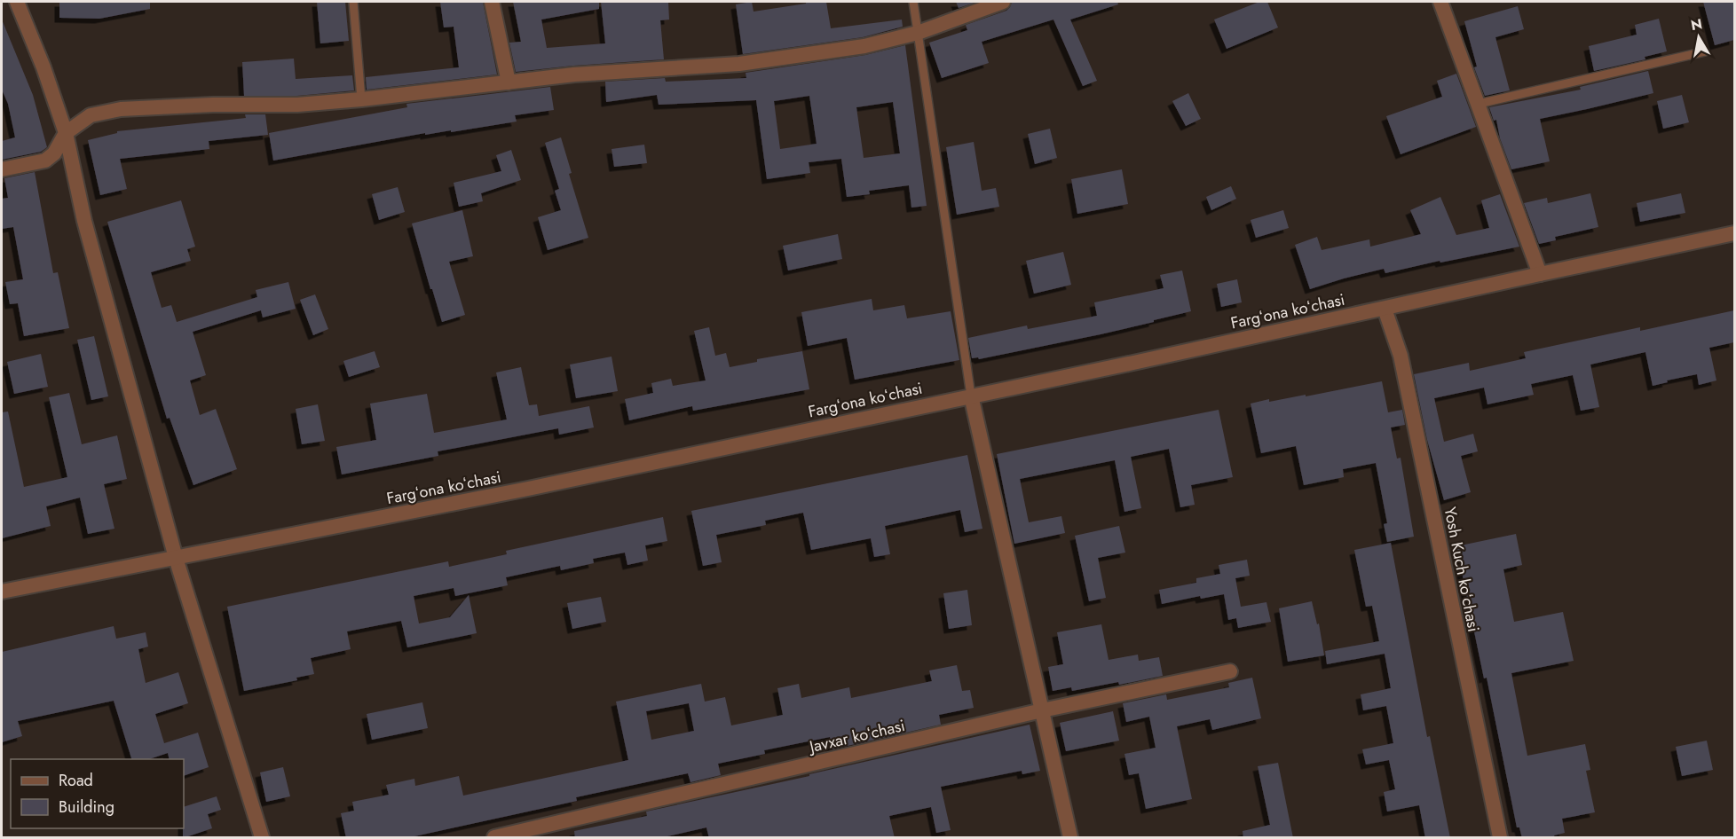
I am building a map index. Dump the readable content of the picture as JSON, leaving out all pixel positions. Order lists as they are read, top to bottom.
{
  "streets": {
    "street": ["Fargʻona koʻchasi", "Yosh Kuch koʻchasi", "Javxar koʻchasi"]
  },
  "crossings": [
    ["Fargʻona koʻchasi", "Yosh Kuch koʻchasi"]
  ],
  "legend": ["Road", "Building"],
  "north": "top"
}
